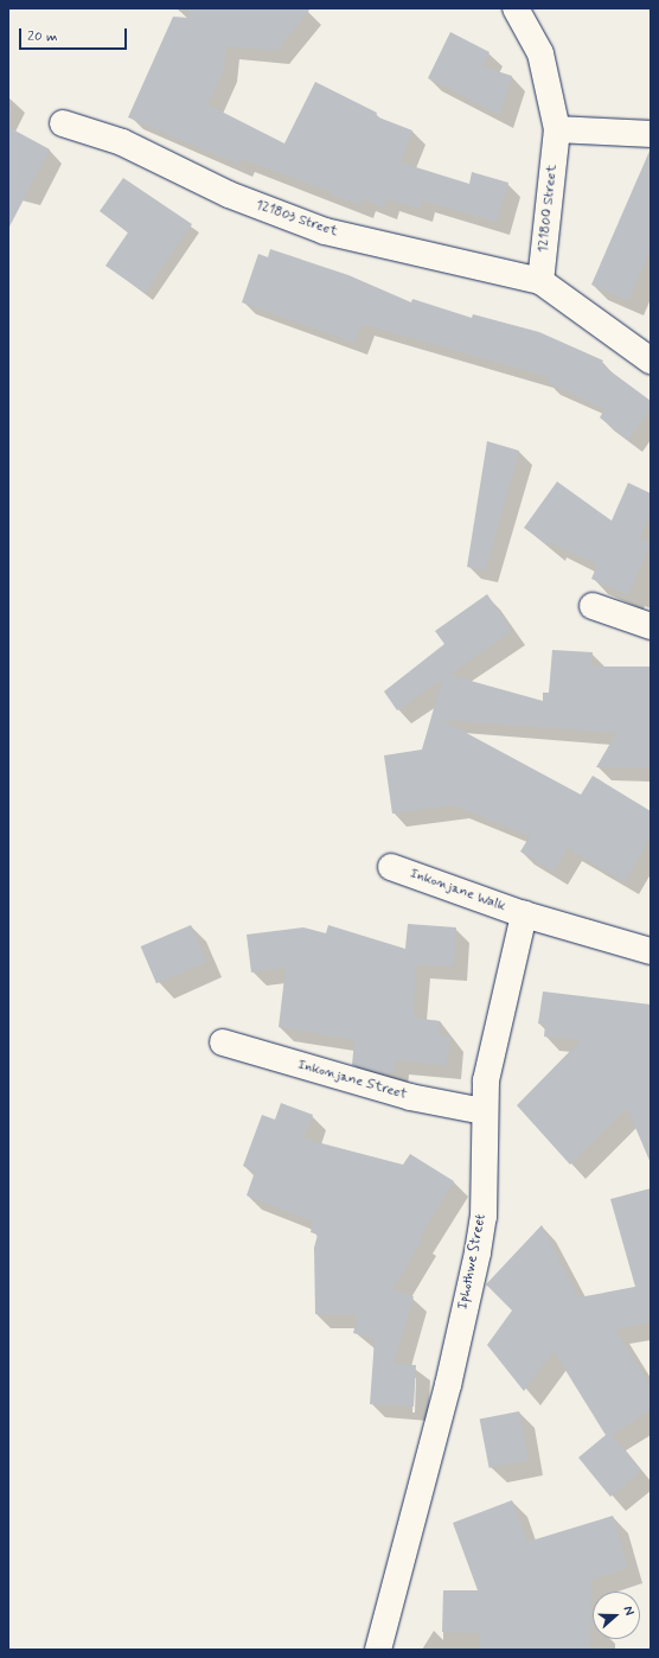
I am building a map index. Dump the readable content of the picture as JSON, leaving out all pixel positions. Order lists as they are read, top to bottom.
{
  "streets": {
    "street": [
      "121800 Street",
      "121803 Street",
      "Inkonjane Walk",
      "Inkonjane Street",
      "Iphothwe Street"
    ]
  },
  "crossings": [
    ["121800 Street", "121803 Street"],
    ["Inkonjane Walk", "Iphothwe Street"],
    ["Inkonjane Street", "Iphothwe Street"]
  ],
  "scale_bar": "20 m",
  "north": "right"
}
